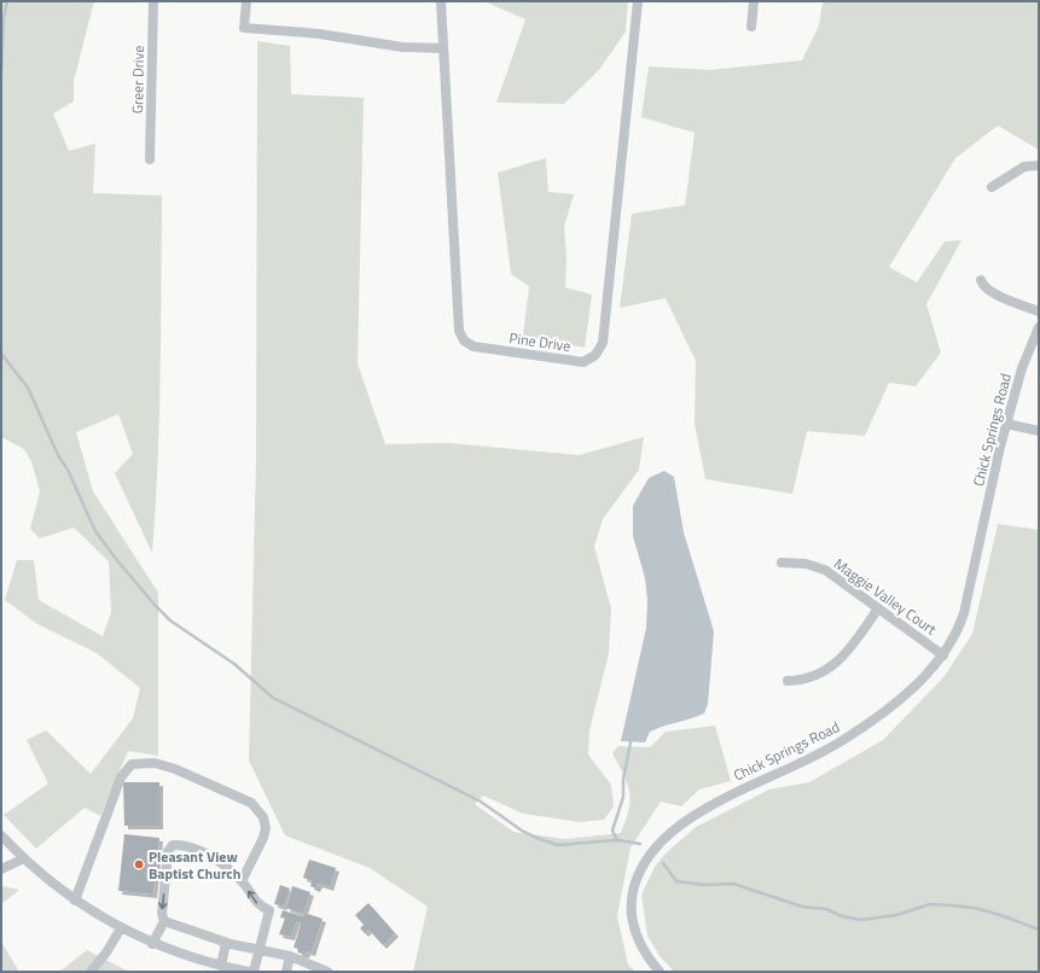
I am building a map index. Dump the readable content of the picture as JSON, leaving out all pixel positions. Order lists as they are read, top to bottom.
{
  "streets": {
    "street": [
      "Greer Drive",
      "Pine Drive",
      "Chick Springs Road",
      "Maggie Valley Court"
    ]
  },
  "crossings": [
    ["Chick Springs Road", "Maggie Valley Court"]
  ],
  "places": ["Pleasant View Baptist Church"]
}
